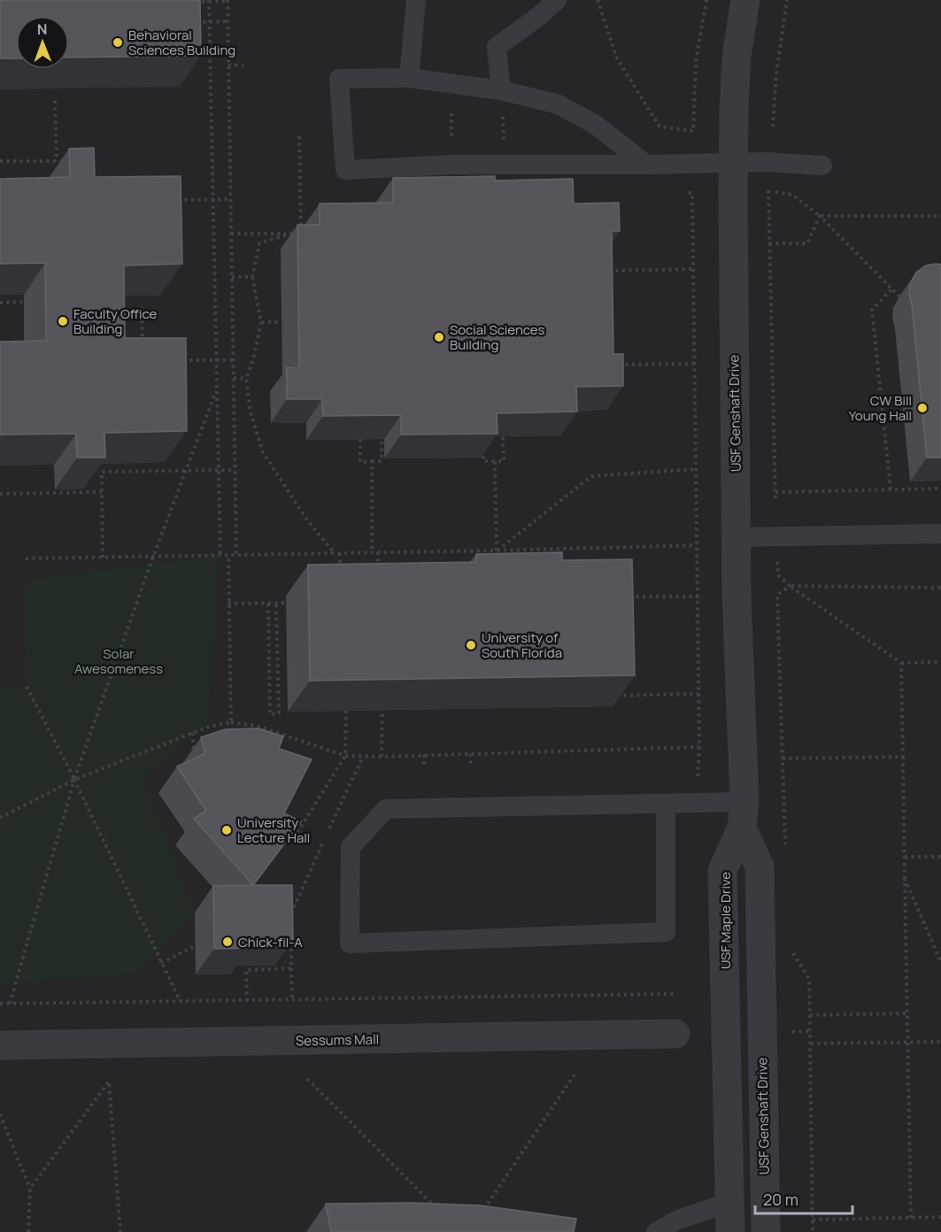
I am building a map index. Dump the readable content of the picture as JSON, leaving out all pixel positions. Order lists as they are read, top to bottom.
{
  "streets": {
    "street": ["USF Genshaft Drive", "USF Maple Drive", "Sessums Mall"]
  },
  "crossings": [
    ["USF Genshaft Drive", "USF Maple Drive"]
  ],
  "parks": ["Solar Awesomeness"],
  "places": [
    "Behavioral Sciences Building",
    "Faculty Office Building",
    "Social Sciences Building",
    "CW Bill Young Hall",
    "University of South Florida",
    "University Lecture Hall",
    "Chick-fil-A"
  ],
  "scale_bar": "20 m",
  "north": "top"
}
